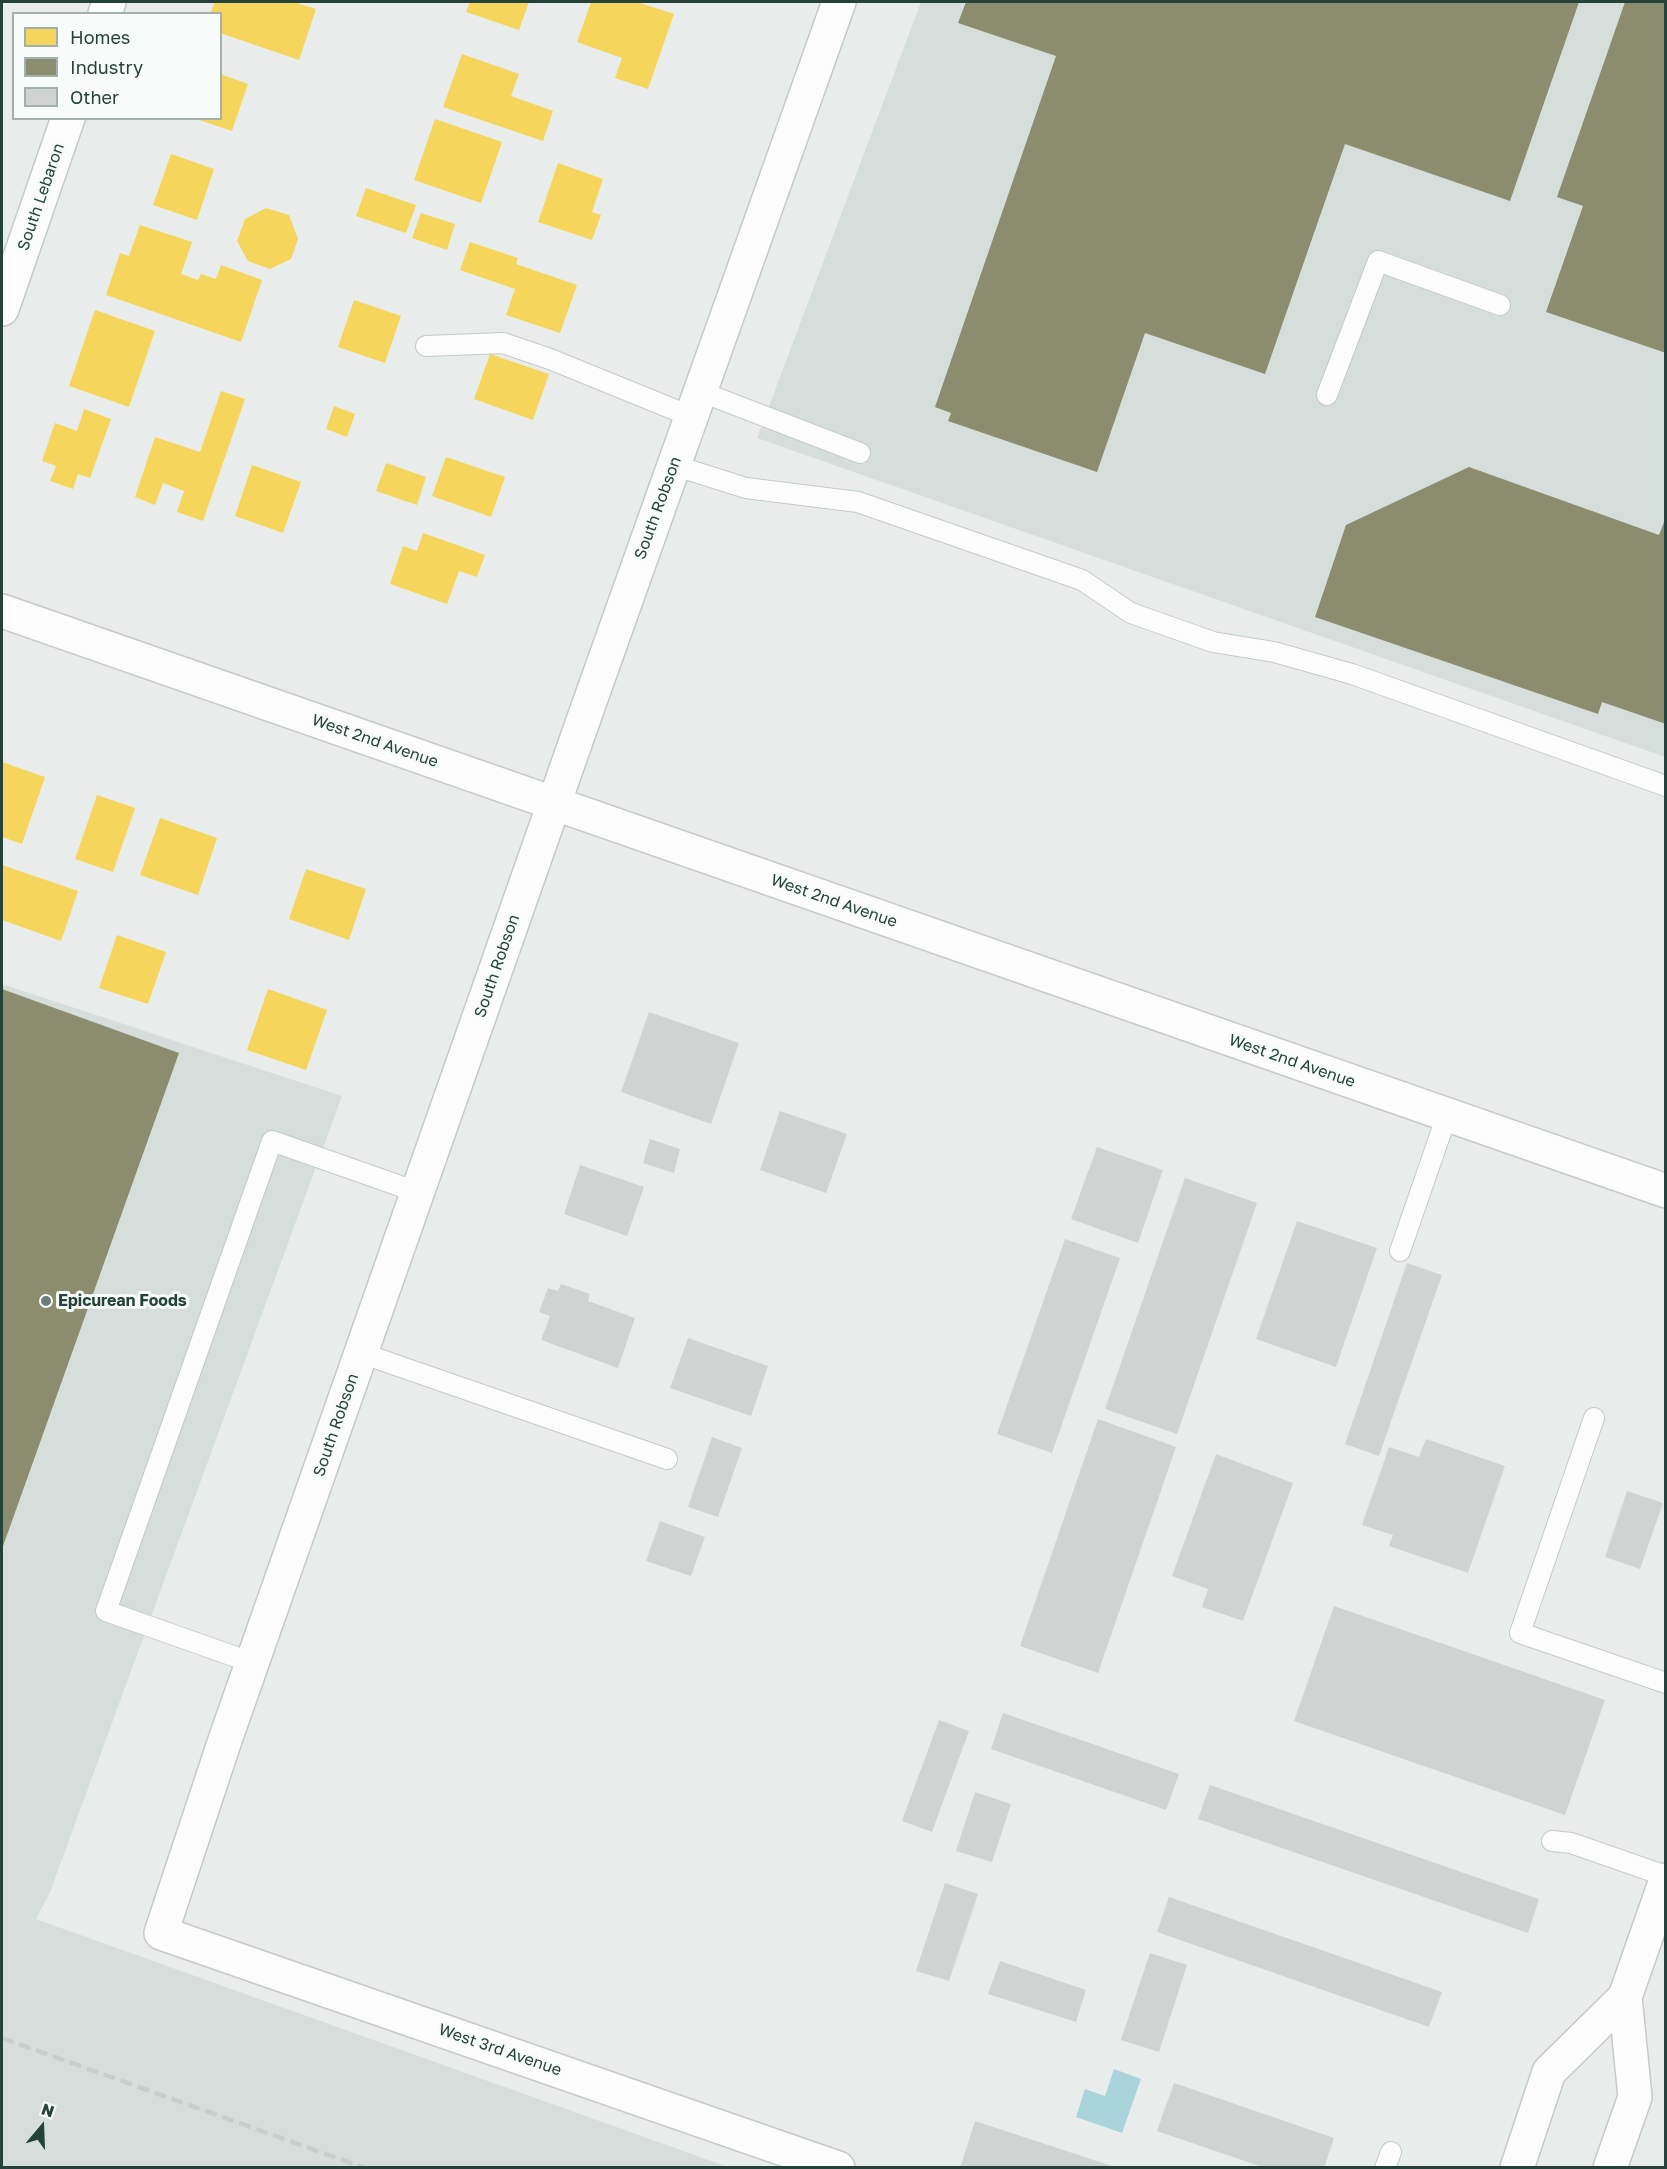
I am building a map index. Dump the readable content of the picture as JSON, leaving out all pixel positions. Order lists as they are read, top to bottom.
{
  "streets": {
    "street": [
      "South Lebaron",
      "South Robson",
      "West 2nd Avenue",
      "West 3rd Avenue"
    ]
  },
  "crossings": [
    ["South Robson", "West 2nd Avenue"],
    ["South Robson", "West 3rd Avenue"]
  ],
  "places": ["Epicurean Foods"],
  "legend": ["Homes", "Industry", "Other"],
  "north": "top"
}
